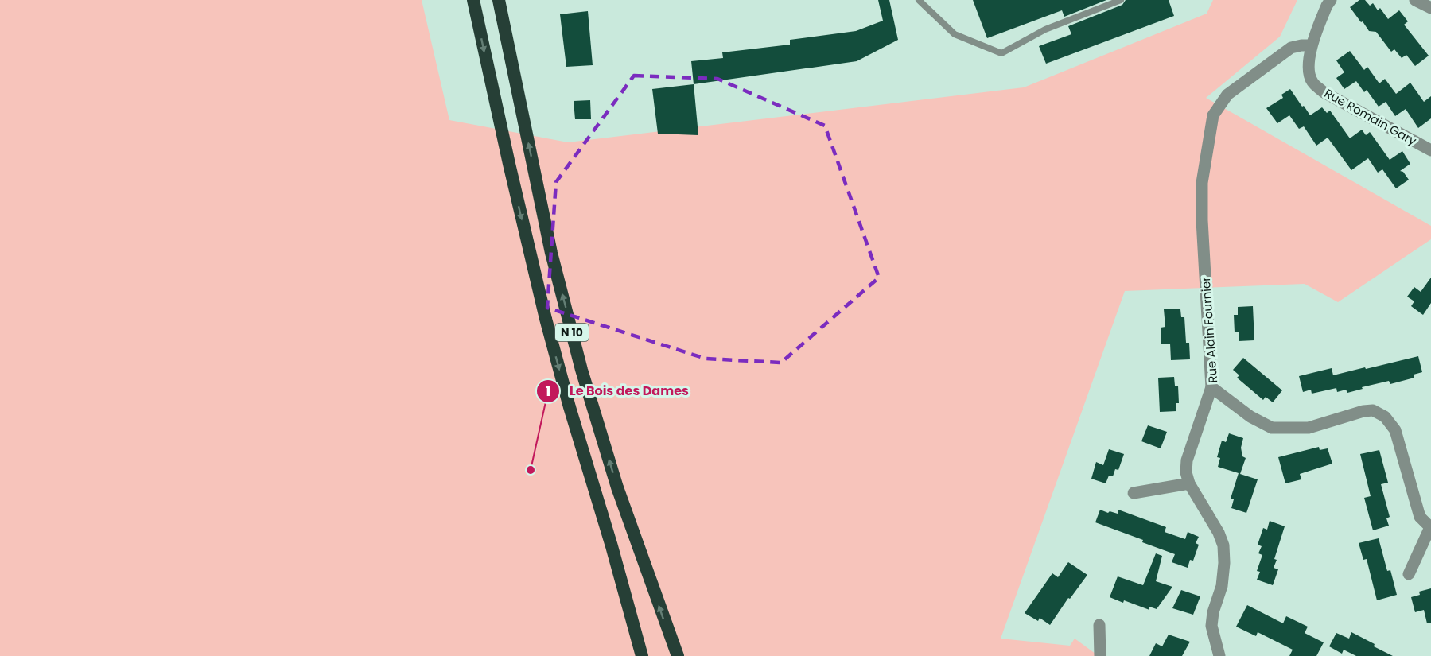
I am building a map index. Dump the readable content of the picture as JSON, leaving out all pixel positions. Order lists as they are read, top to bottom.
{
  "streets": {
    "highway": ["N 10"],
    "street": ["Rue Romain Gary", "Rue Alain Fournier"]
  },
  "crossings": [
    ["Rue Romain Gary", "Rue Alain Fournier"]
  ],
  "places": ["Le Bois des Dames"]
}
